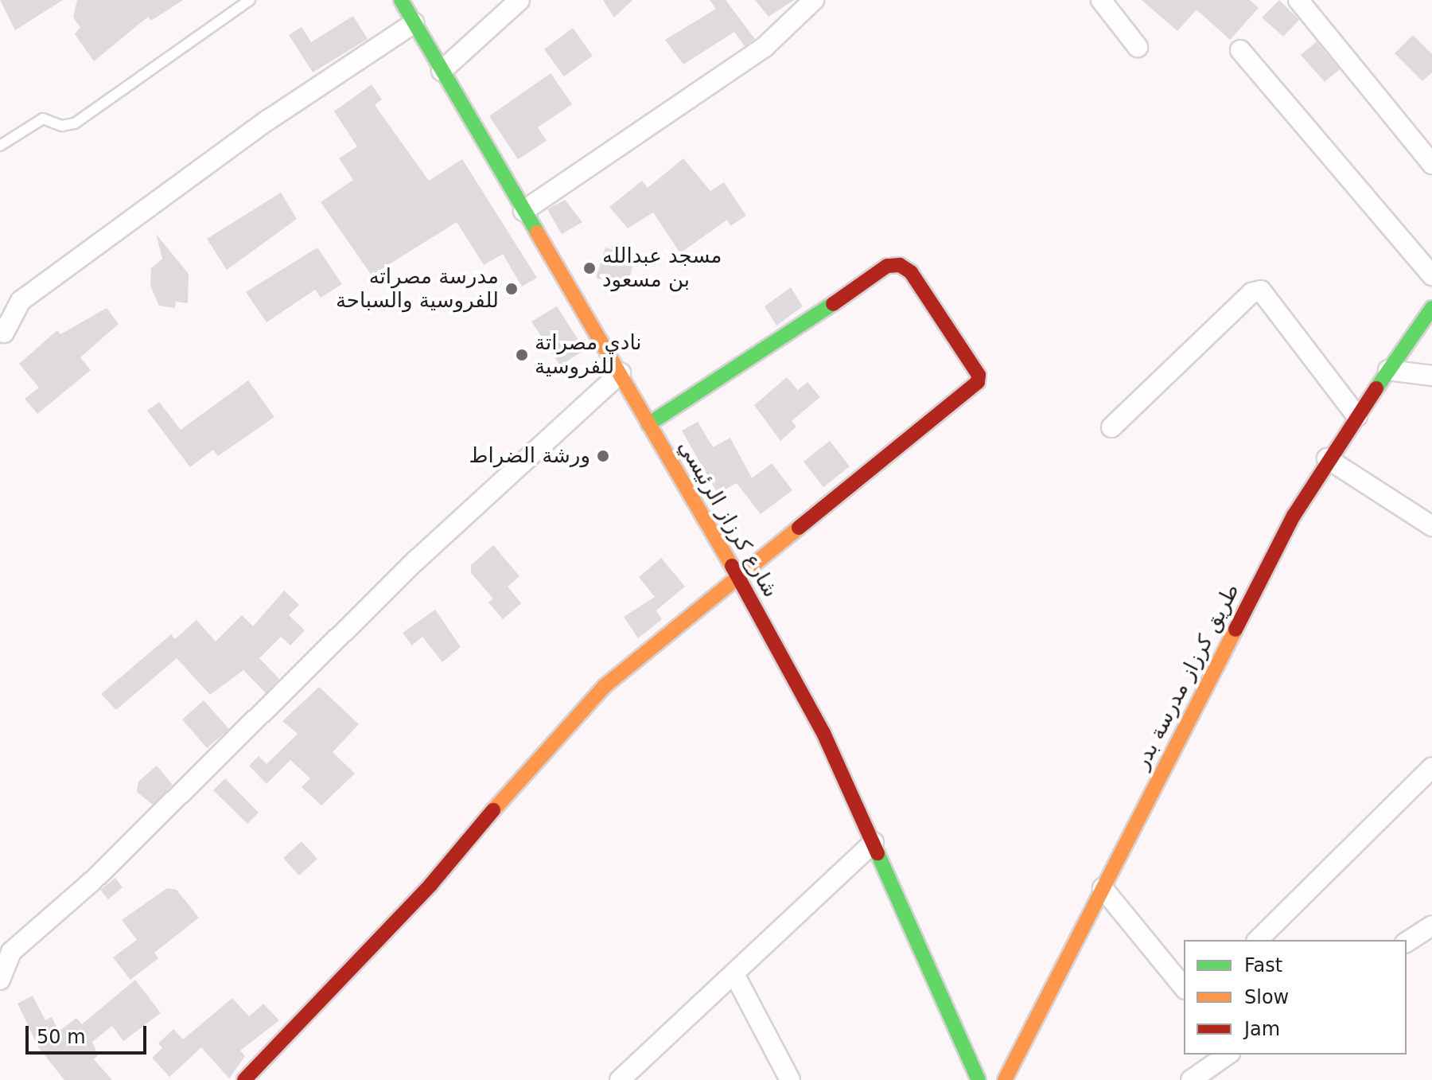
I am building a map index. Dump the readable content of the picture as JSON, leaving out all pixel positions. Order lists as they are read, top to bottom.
{
  "streets": {
    "street": ["شارع كرزاز الرئيسي", "طريق كرزاز مدرسة بدر"]
  },
  "places": [
    "مسجد عبدالله بن مسعود",
    "مدرسة مصراته للفروسية والسباحة",
    "نادي مصراتة للفروسية",
    "ورشة الضراط"
  ],
  "legend": ["Fast", "Slow", "Jam"],
  "scale_bar": "50 m"
}
